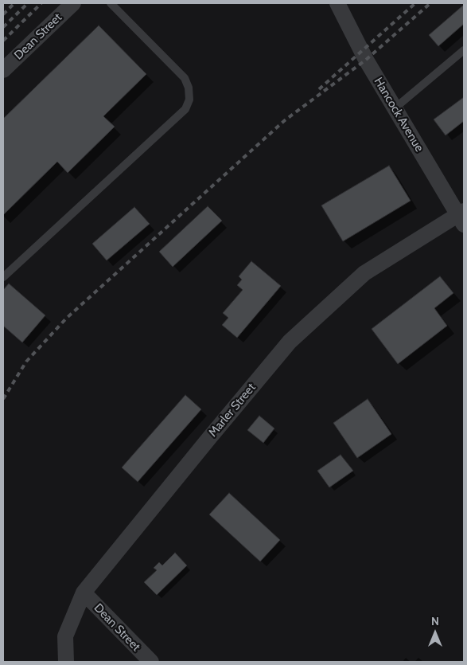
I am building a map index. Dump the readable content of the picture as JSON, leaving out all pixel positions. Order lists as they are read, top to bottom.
{
  "streets": {
    "street": ["Dean Street", "Hancock Avenue", "Marler Street"]
  },
  "crossings": [
    ["Dean Street", "Marler Street"],
    ["Hancock Avenue", "Marler Street"]
  ],
  "north": "top"
}
